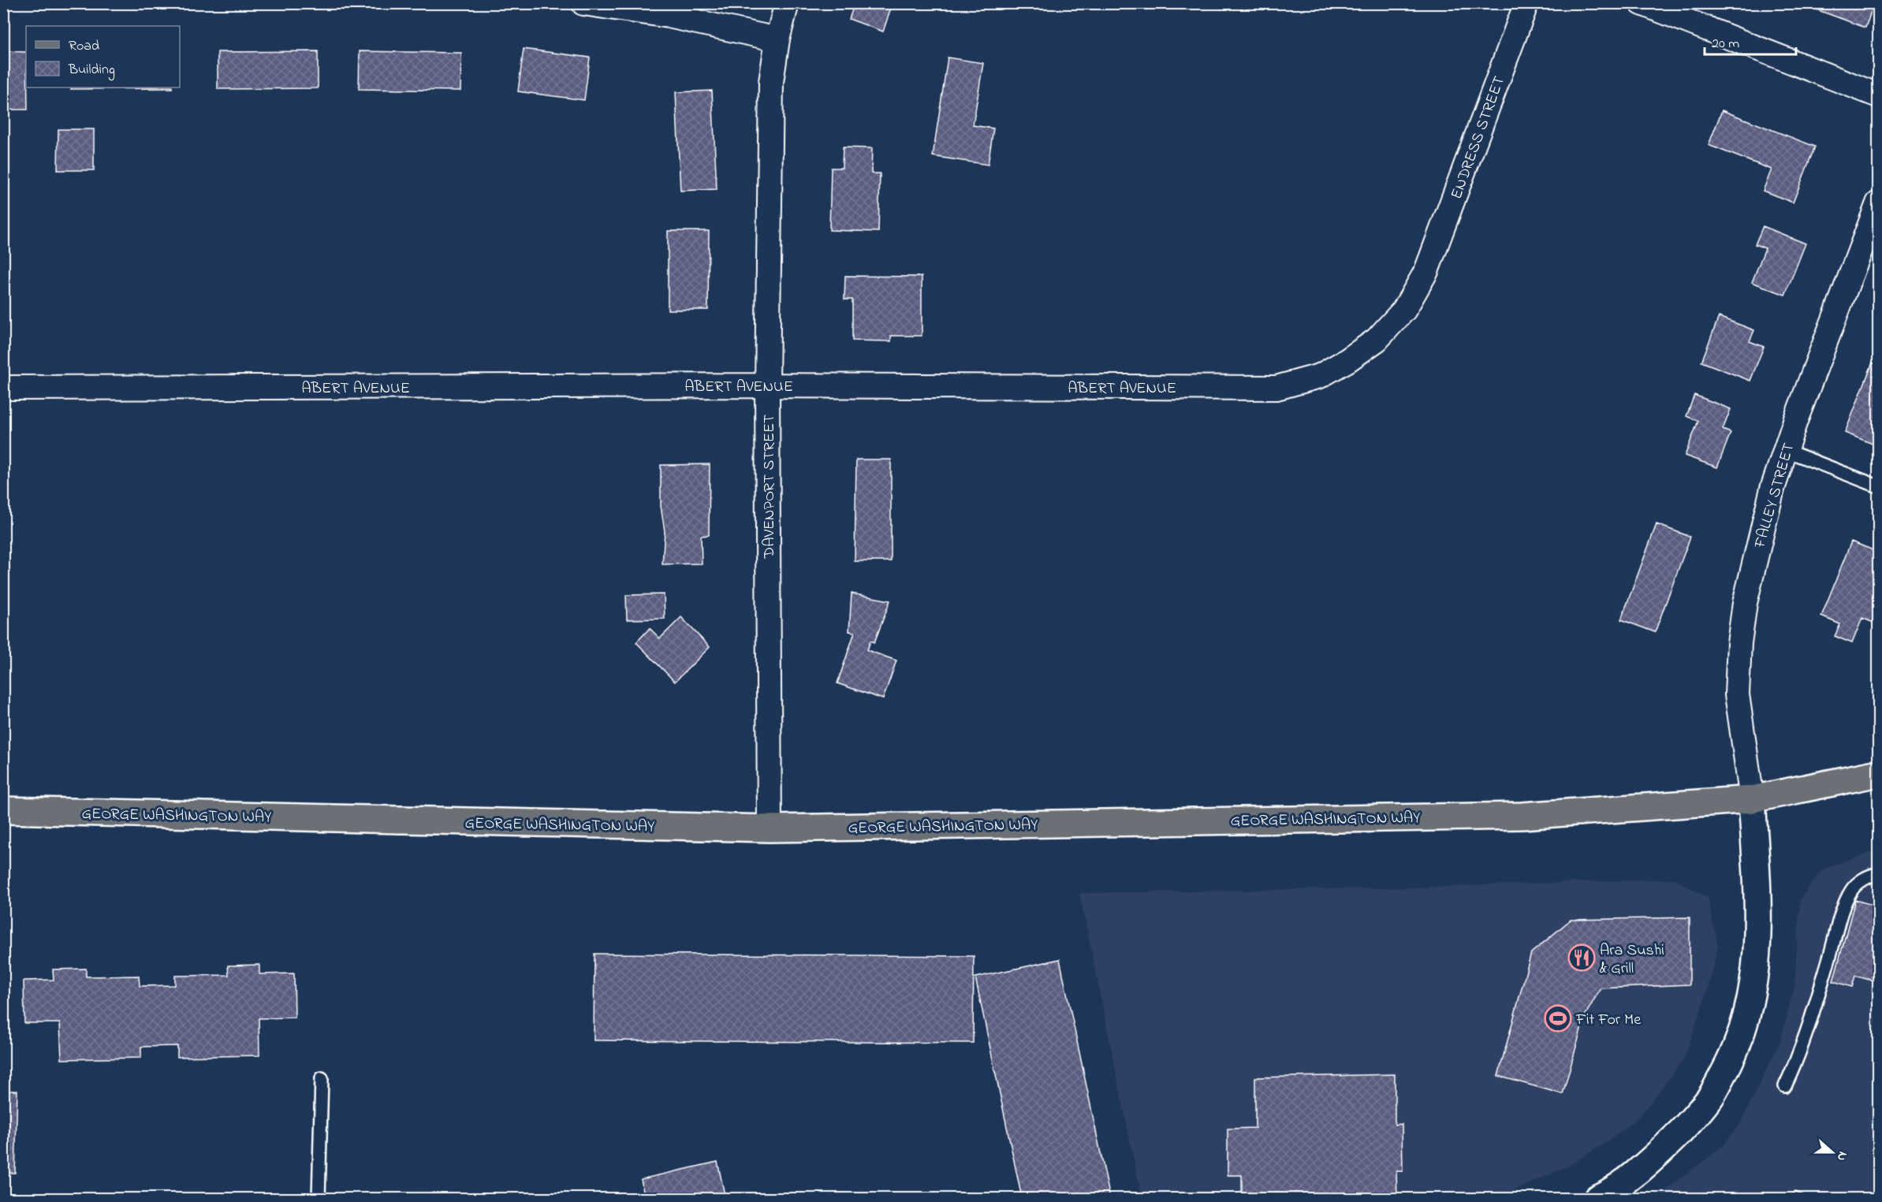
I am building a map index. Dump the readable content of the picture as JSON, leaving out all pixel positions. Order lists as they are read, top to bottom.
{
  "streets": {
    "main road": ["GEORGE WASHINGTON WAY"],
    "street": [
      "ENDRESS STREET",
      "ABERT AVENUE",
      "DAVENPORT STREET",
      "FALLEY STREET"
    ]
  },
  "crossings": [
    ["ENDRESS STREET", "ABERT AVENUE"],
    ["ABERT AVENUE", "DAVENPORT STREET"],
    ["DAVENPORT STREET", "GEORGE WASHINGTON WAY"],
    ["FALLEY STREET", "GEORGE WASHINGTON WAY"]
  ],
  "places": {
    "restaurant": ["Ara Sushi & Grill"],
    "sports": ["Fit For Me"]
  },
  "legend": ["Road", "Building"],
  "scale_bar": "20 m",
  "north": "right"
}
